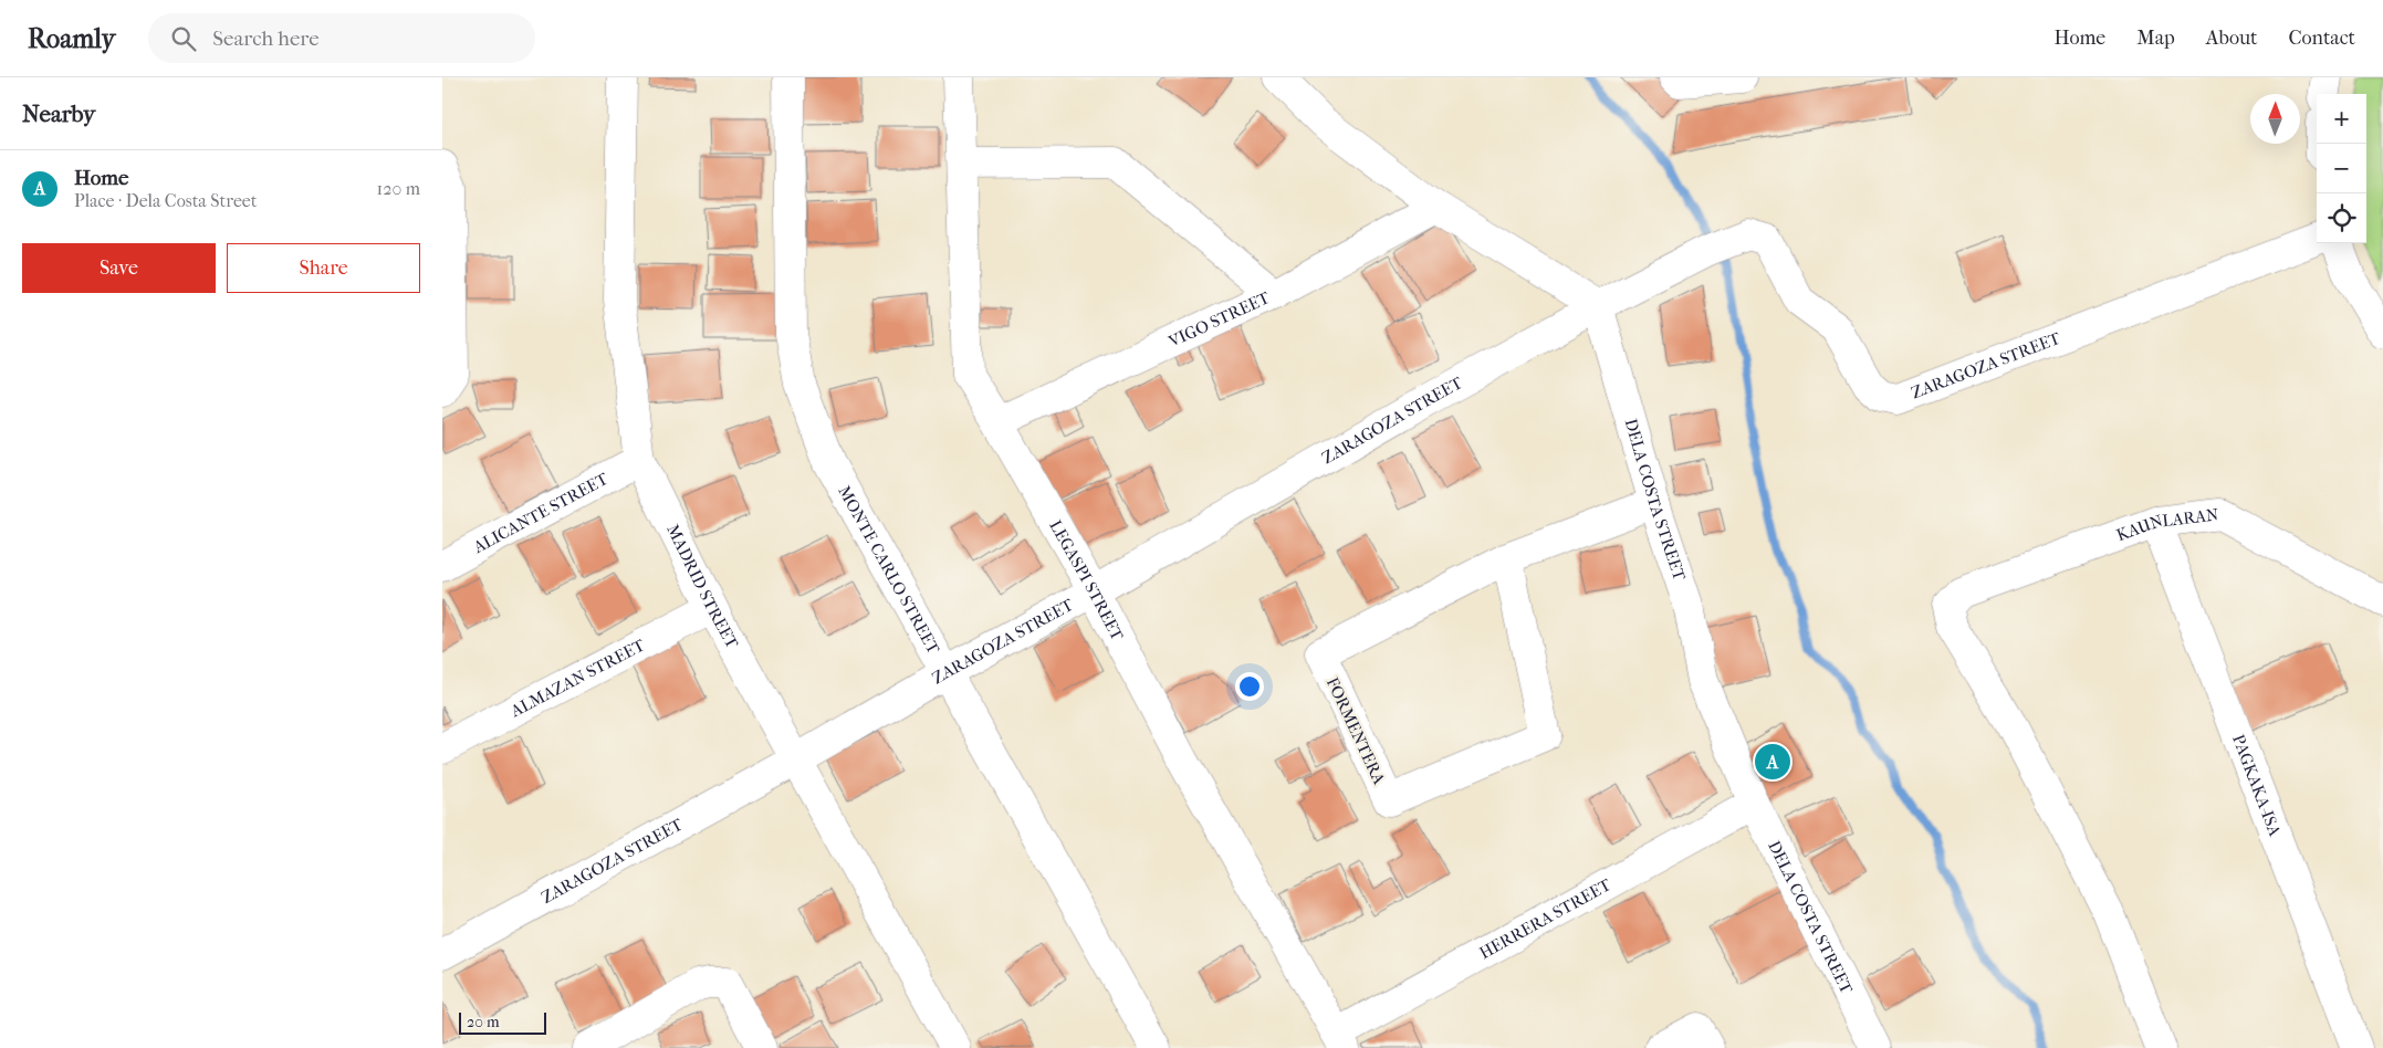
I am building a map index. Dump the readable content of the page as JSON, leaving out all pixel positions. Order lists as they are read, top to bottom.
{
  "streets": {
    "street": [
      "VIGO STREET",
      "ZARAGOZA STREET",
      "DELA COSTA STREET",
      "ALICANTE STREET",
      "KAUNLARAN",
      "MONTE CARLO STREET",
      "LEGASPI STREET",
      "MADRID STREET",
      "ALMAZAN STREET",
      "FORMENTERA",
      "PAGKAKA-ISA",
      "HERRERA STREET"
    ]
  },
  "crossings": [
    ["VIGO STREET", "LEGASPI STREET"],
    ["ZARAGOZA STREET", "DELA COSTA STREET"],
    ["ZARAGOZA STREET", "MONTE CARLO STREET"],
    ["ZARAGOZA STREET", "LEGASPI STREET"],
    ["ZARAGOZA STREET", "MADRID STREET"],
    ["DELA COSTA STREET", "FORMENTERA"],
    ["DELA COSTA STREET", "HERRERA STREET"],
    ["ALICANTE STREET", "MADRID STREET"],
    ["KAUNLARAN", "PAGKAKA-ISA"],
    ["LEGASPI STREET", "HERRERA STREET"],
    ["MADRID STREET", "ALMAZAN STREET"]
  ],
  "scale_bar": "20 m",
  "north": "top",
  "page": {
    "header": "Roamly",
    "search": "Search here",
    "nav": [
      "Home",
      "Map",
      "About",
      "Contact"
    ],
    "heading": "Nearby",
    "map_buttons": ["+", "−"],
    "list": [
      {
        "mark": "A",
        "name": "Home",
        "note": "Place · Dela Costa Street",
        "value": "120 m"
      }
    ],
    "buttons": ["Save", "Share"],
    "pins": "A",
    "scale": "20 m"
  }
}
